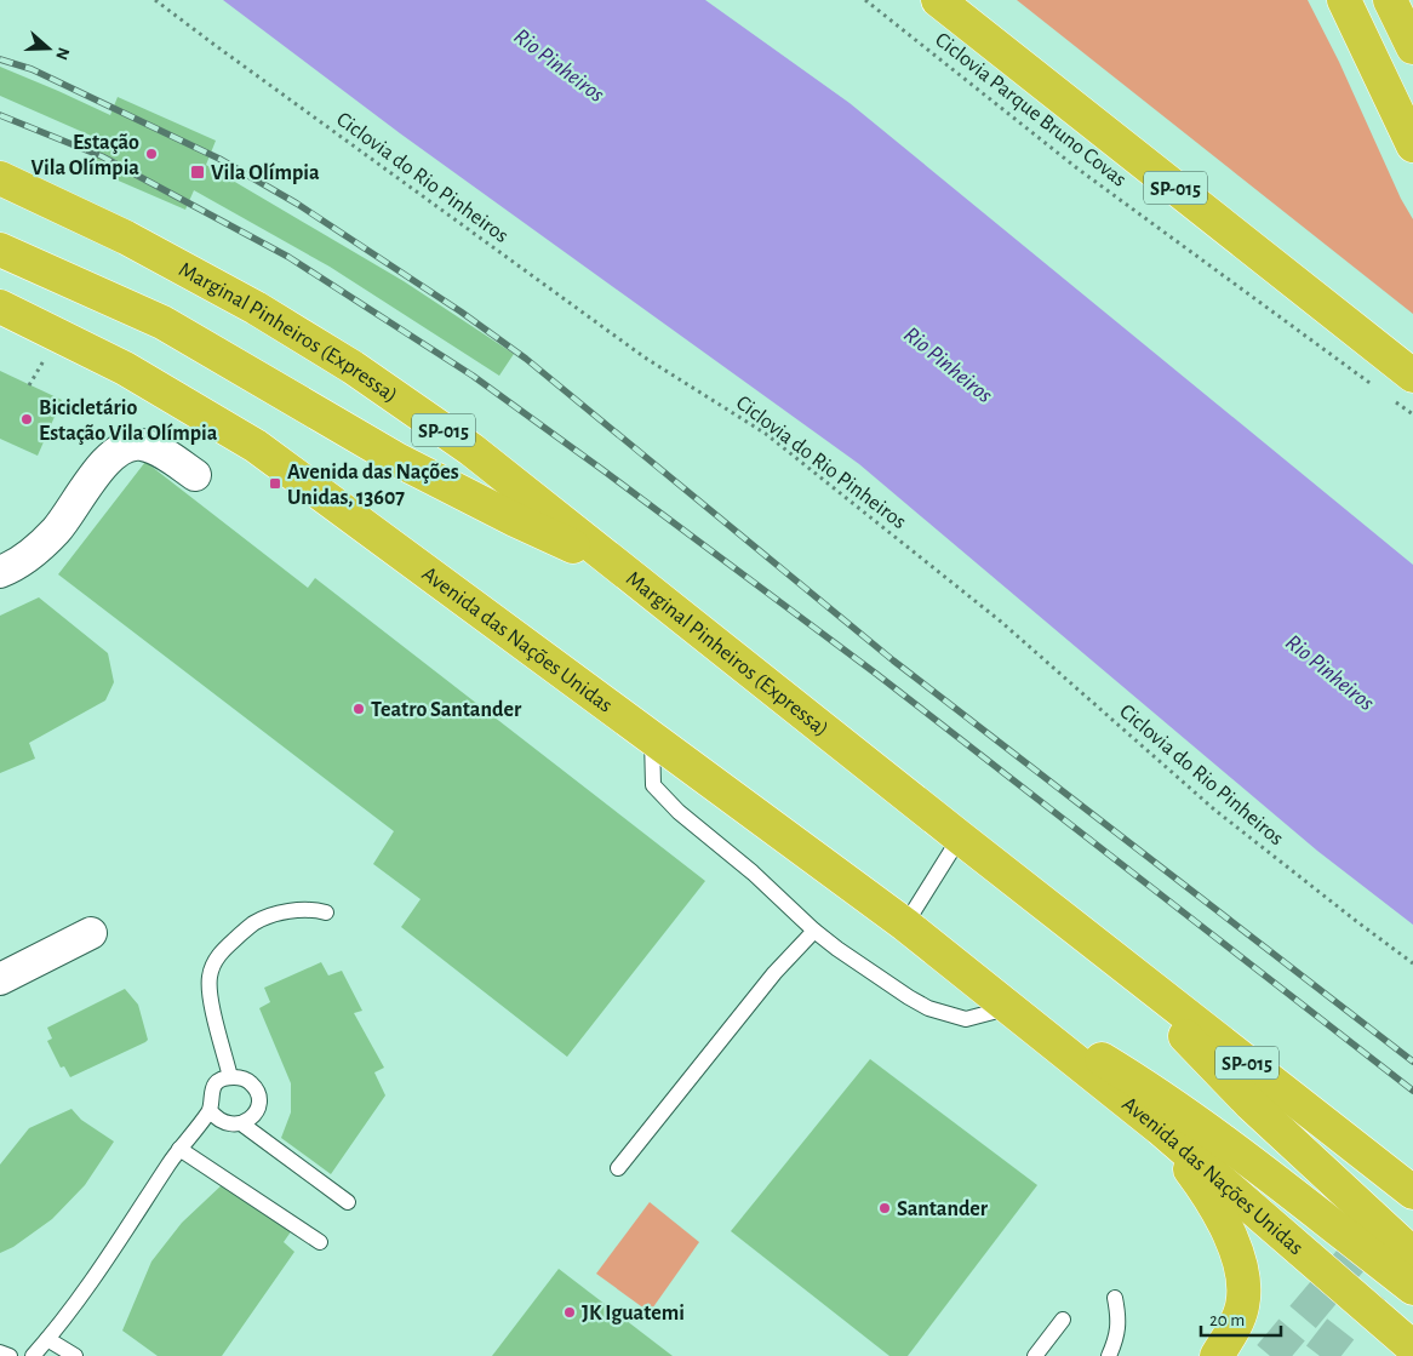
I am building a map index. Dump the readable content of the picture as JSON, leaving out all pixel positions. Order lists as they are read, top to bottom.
{
  "streets": {
    "highway": ["SP-015", "Marginal Pinheiros (Expressa)", "Avenida das Nações Unidas"],
    "path": ["Ciclovia Parque Bruno Covas", "Ciclovia do Rio Pinheiros"]
  },
  "water": ["Rio Pinheiros"],
  "places": {
    "other": [
      "Estação Vila Olímpia",
      "Bicicletário Estação Vila Olímpia",
      "Teatro Santander",
      "Santander",
      "JK Iguatemi"
    ],
    "transit": ["Vila Olímpia", "Avenida das Nações Unidas, 13607"]
  },
  "scale_bar": "20 m",
  "north": "right"
}
